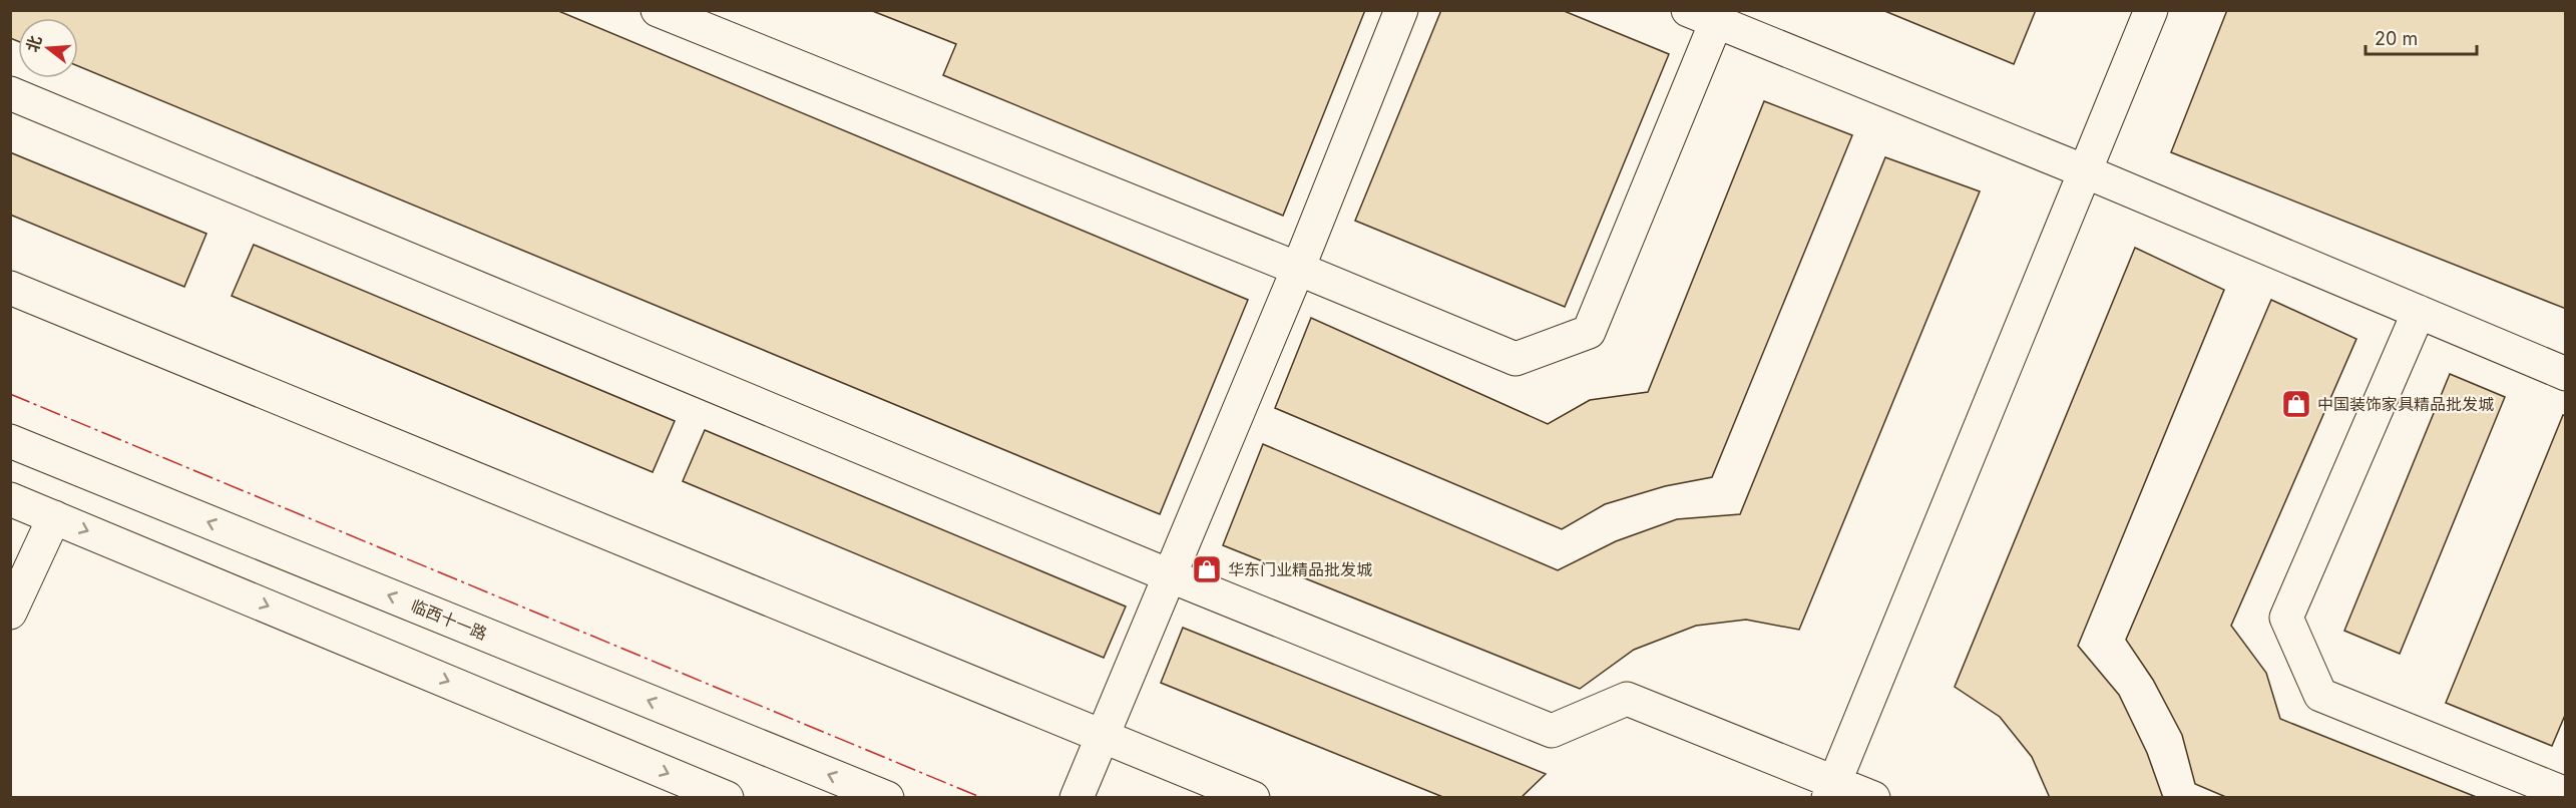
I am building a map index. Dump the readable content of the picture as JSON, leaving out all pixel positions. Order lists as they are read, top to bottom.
{
  "streets": {
    "main road": ["临西十一路"]
  },
  "places": {
    "shop": ["中国装饰家具精品批发城", "华东门业精品批发城"]
  },
  "scale_bar": "20 m",
  "north": "left"
}
